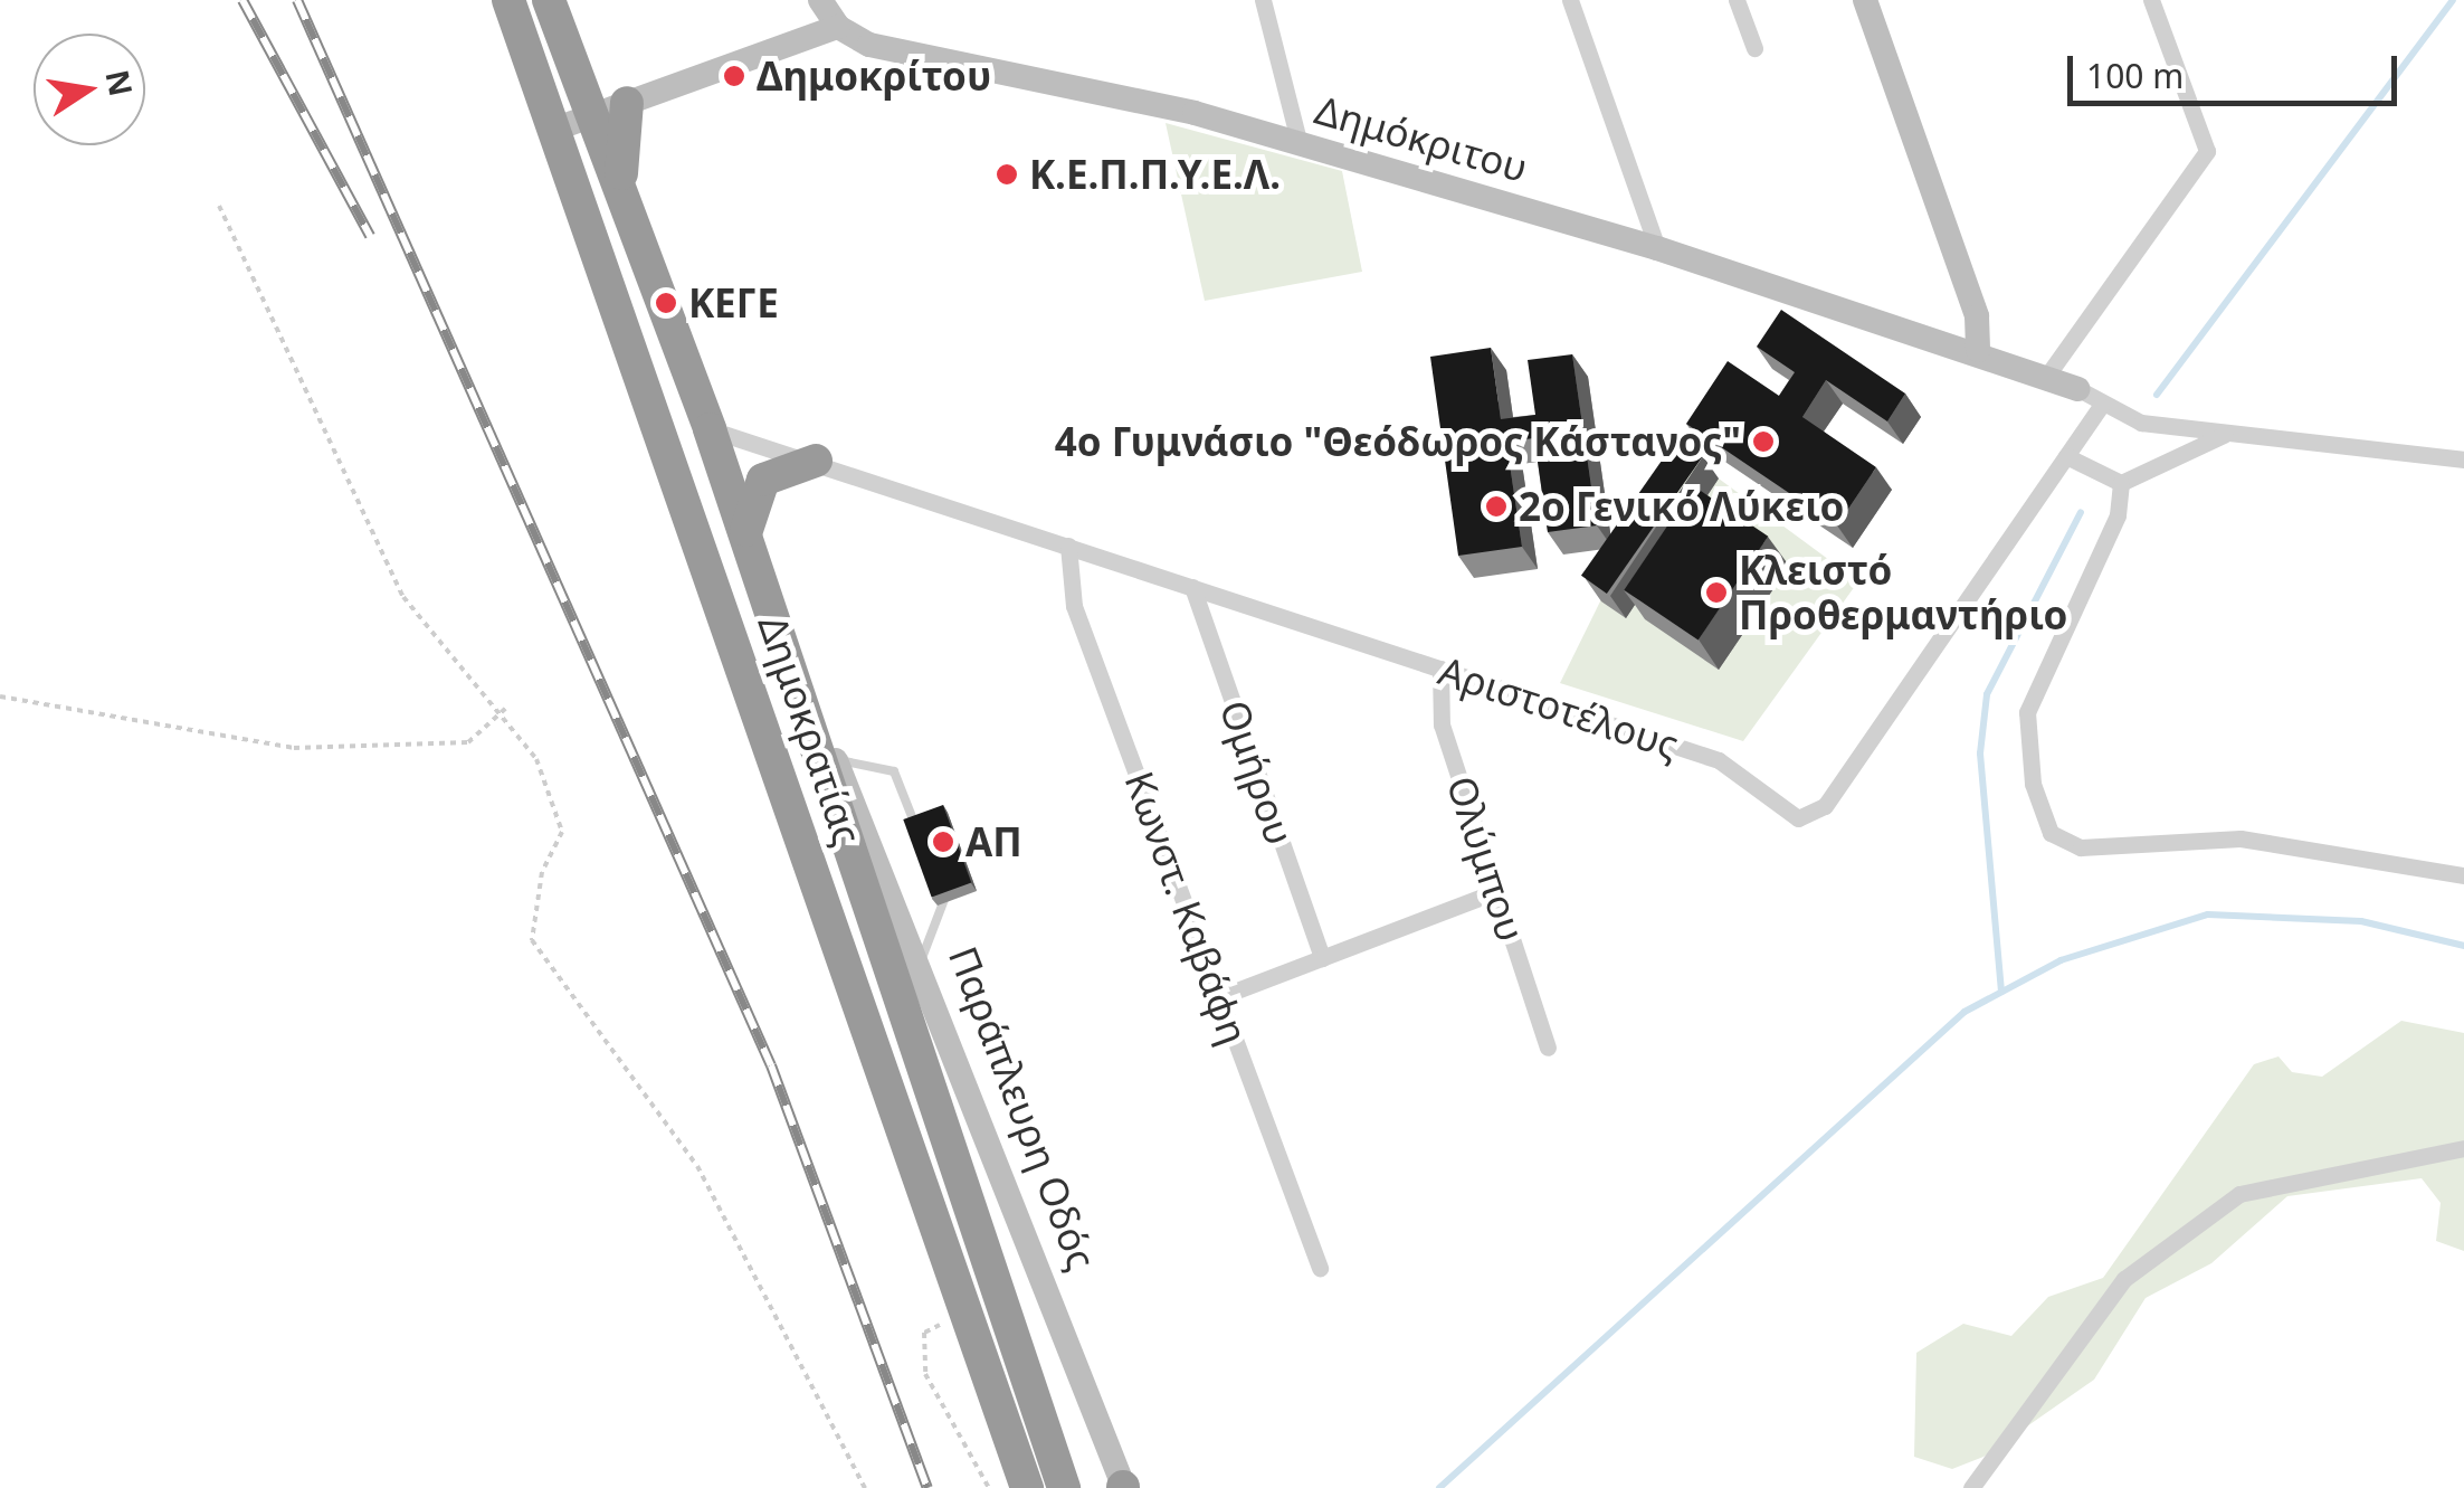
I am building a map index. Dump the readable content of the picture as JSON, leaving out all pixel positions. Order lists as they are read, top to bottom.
{
  "streets": {
    "highway": ["Δημοκρατίας"],
    "street": [
      "Δημόκριτου",
      "Αριστοτέλους",
      "Ομήρου",
      "Ολύμπου",
      "Κωνστ. Καβάφη",
      "Παράπλευρη Οδός"
    ]
  },
  "crossings": [
    ["Αριστοτέλους", "Δημοκρατίας"],
    ["Αριστοτέλους", "Ομήρου"],
    ["Αριστοτέλους", "Ολύμπου"],
    ["Αριστοτέλους", "Κωνστ. Καβάφη"]
  ],
  "places": [
    "Δημοκρίτου",
    "Κ.Ε.Π.Π.Υ.Ε.Λ.",
    "ΚΕΓΕ",
    "4ο Γυμνάσιο \"Θεόδωρος Κάστανος\"",
    "2ο Γενικό Λύκειο",
    "Κλειστό Προθερμαντήριο",
    "ΑΠ"
  ],
  "scale_bar": "100 m",
  "north": "right"
}
